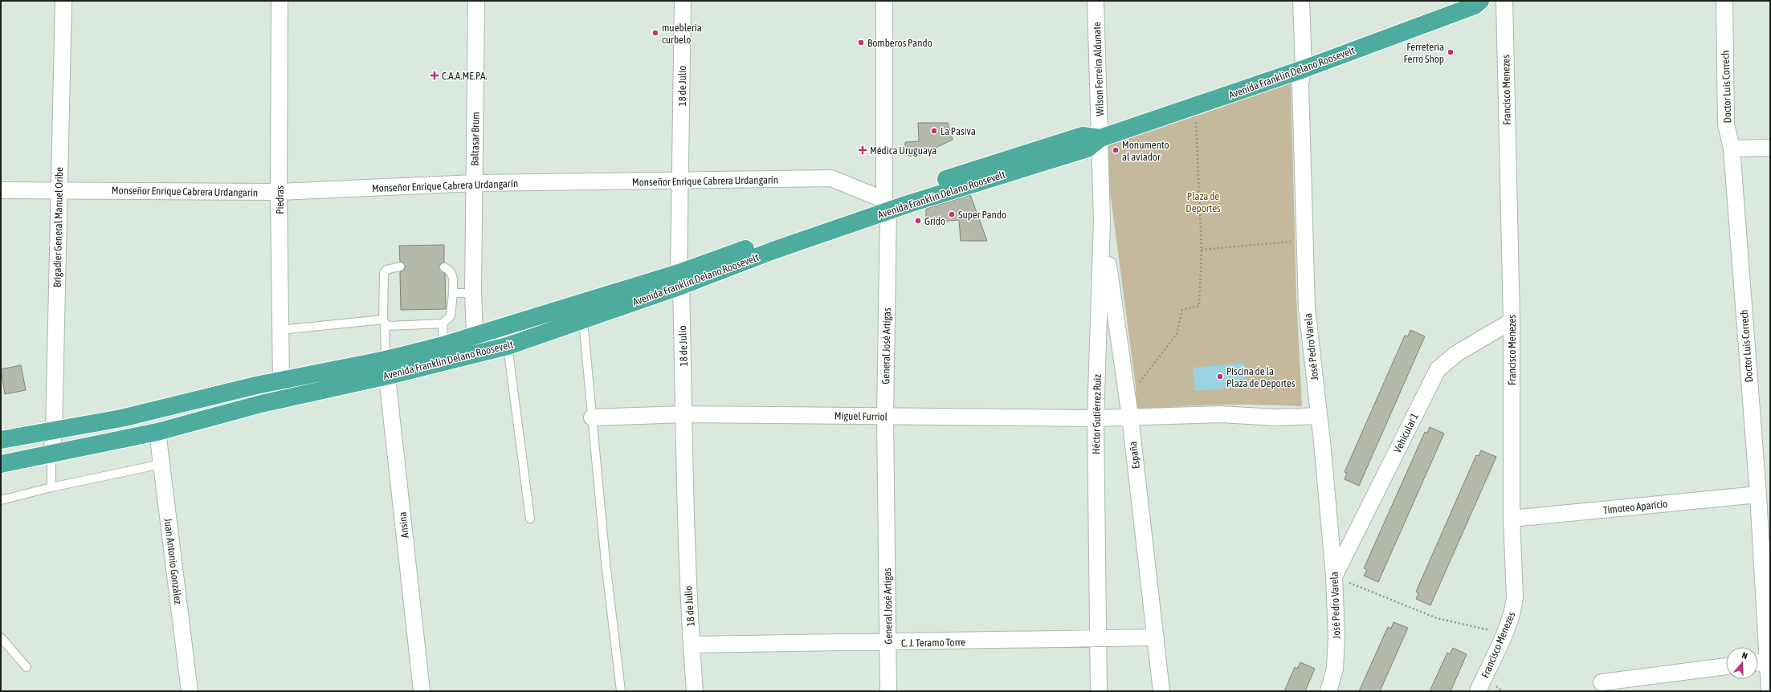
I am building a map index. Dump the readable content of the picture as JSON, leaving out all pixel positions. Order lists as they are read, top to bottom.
{
  "streets": {
    "highway": ["Avenida Franklin Delano Roosevelt"],
    "street": [
      "Wilson Ferreira Aldunate",
      "18 de Julio",
      "Doctor Luis Correch",
      "Francisco Menezes",
      "Baltasar Brum",
      "Monseñor Enrique Cabrera Urdangarín",
      "Piedras",
      "Brigadier General Manuel Oribe",
      "General José Artigas",
      "José Pedro Varela",
      "Héctor Gutiérrez Ruiz",
      "Miguel Furriol",
      "Vehicular 1",
      "España",
      "Timoteo Aparicio",
      "Ansina",
      "Juan Antonio González",
      "C. J. Teramo Torre"
    ]
  },
  "crossings": [
    ["Wilson Ferreira Aldunate", "Avenida Franklin Delano Roosevelt"],
    ["Wilson Ferreira Aldunate", "Héctor Gutiérrez Ruiz"],
    ["Avenida Franklin Delano Roosevelt", "18 de Julio"],
    ["Avenida Franklin Delano Roosevelt", "Baltasar Brum"],
    ["Avenida Franklin Delano Roosevelt", "Monseñor Enrique Cabrera Urdangarín"],
    ["Avenida Franklin Delano Roosevelt", "Piedras"],
    ["Avenida Franklin Delano Roosevelt", "Brigadier General Manuel Oribe"],
    ["Avenida Franklin Delano Roosevelt", "General José Artigas"],
    ["Avenida Franklin Delano Roosevelt", "José Pedro Varela"],
    ["Avenida Franklin Delano Roosevelt", "Héctor Gutiérrez Ruiz"],
    ["Avenida Franklin Delano Roosevelt", "Ansina"],
    ["Avenida Franklin Delano Roosevelt", "Juan Antonio González"],
    ["18 de Julio", "Monseñor Enrique Cabrera Urdangarín"],
    ["18 de Julio", "Miguel Furriol"],
    ["18 de Julio", "C. J. Teramo Torre"],
    ["Doctor Luis Correch", "Timoteo Aparicio"],
    ["Francisco Menezes", "Vehicular 1"],
    ["Francisco Menezes", "Timoteo Aparicio"],
    ["Baltasar Brum", "Monseñor Enrique Cabrera Urdangarín"],
    ["Monseñor Enrique Cabrera Urdangarín", "Piedras"],
    ["Monseñor Enrique Cabrera Urdangarín", "Brigadier General Manuel Oribe"],
    ["Monseñor Enrique Cabrera Urdangarín", "General José Artigas"],
    ["General José Artigas", "Miguel Furriol"],
    ["General José Artigas", "C. J. Teramo Torre"],
    ["José Pedro Varela", "Miguel Furriol"],
    ["José Pedro Varela", "Vehicular 1"],
    ["Héctor Gutiérrez Ruiz", "Miguel Furriol"],
    ["Héctor Gutiérrez Ruiz", "España"],
    ["Héctor Gutiérrez Ruiz", "C. J. Teramo Torre"],
    ["Miguel Furriol", "España"],
    ["España", "C. J. Teramo Torre"]
  ],
  "parks": ["Plaza de Deportes"],
  "places": {
    "other": [
      "muebleria curbelo",
      "Bomberos Pando",
      "Ferretería Ferro Shop",
      "La Pasiva",
      "Monumento al aviador",
      "Super Pando",
      "Grido",
      "Piscina de la Plaza de Deportes"
    ],
    "health": ["C.A.A.ME.PA.", "Médica Uruguaya"]
  },
  "north": "top"
}
